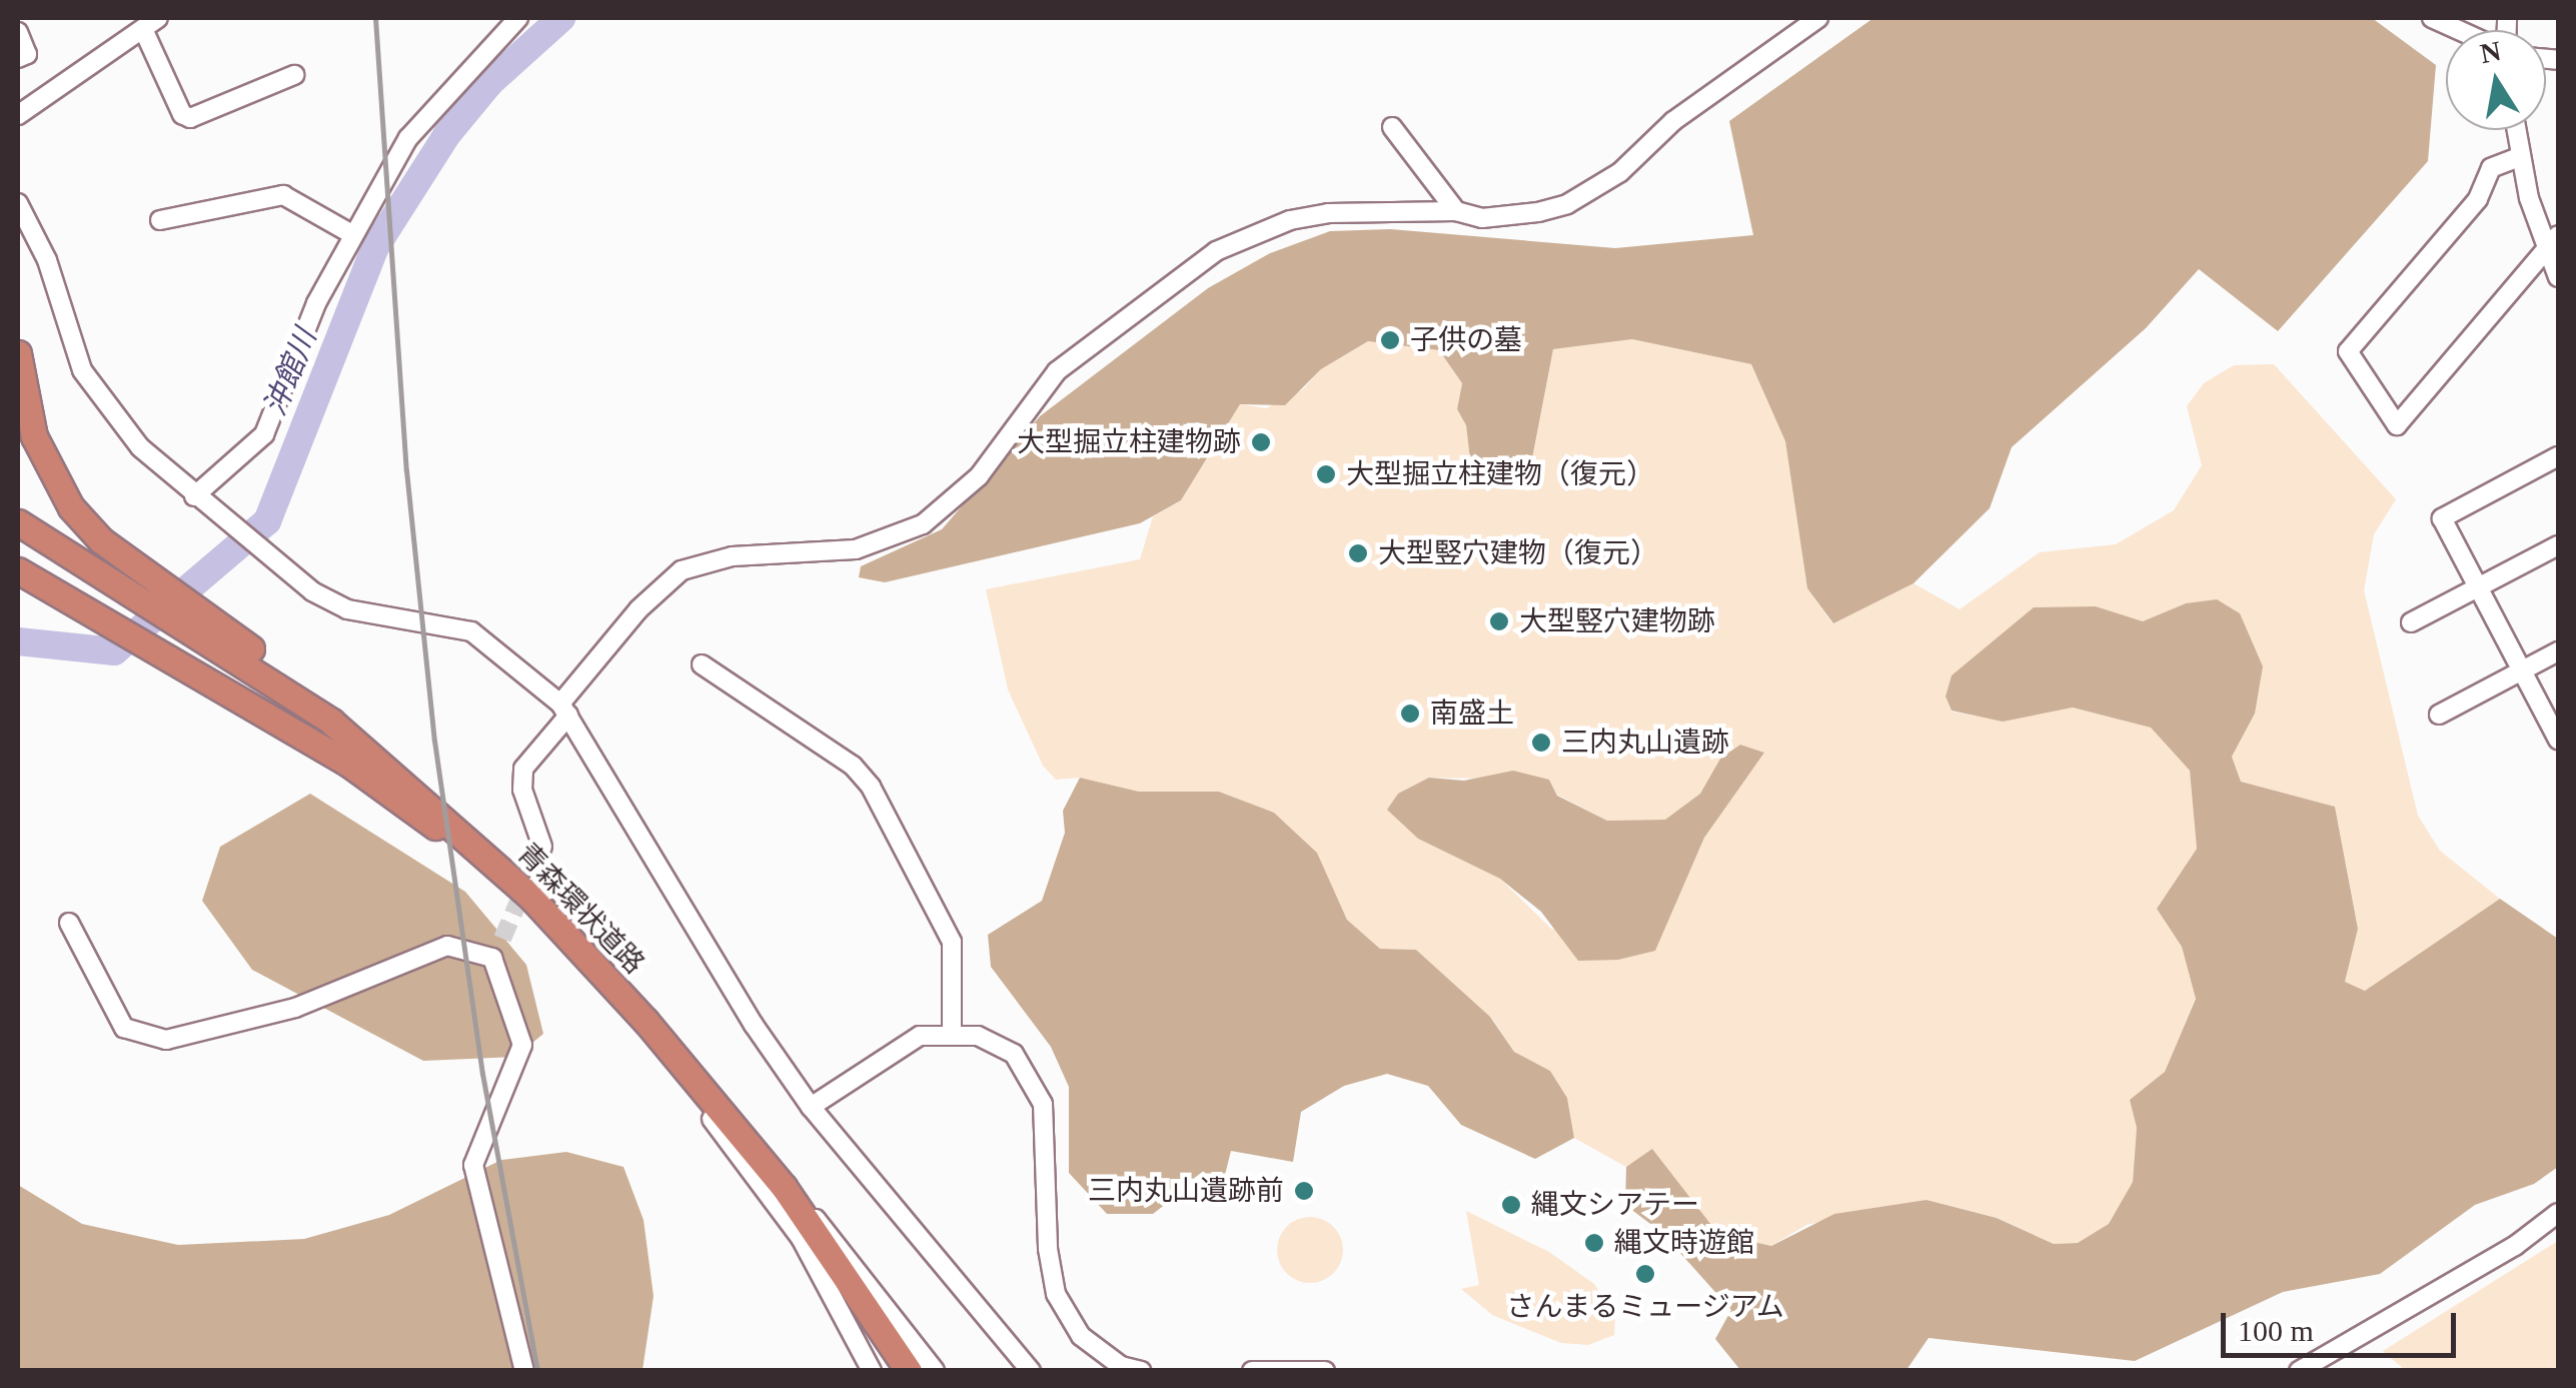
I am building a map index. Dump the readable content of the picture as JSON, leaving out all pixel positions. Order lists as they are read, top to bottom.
{
  "streets": {
    "highway": ["青森環状道路"]
  },
  "water": ["沖館川"],
  "places": [
    "子供の墓",
    "大型掘立柱建物跡",
    "大型掘立柱建物（復元）",
    "大型竪穴建物（復元）",
    "大型竪穴建物跡",
    "南盛土",
    "三内丸山遺跡",
    "三内丸山遺跡前",
    "縄文シアテー",
    "縄文時遊館",
    "さんまるミュージアム"
  ],
  "scale_bar": "100 m",
  "north": "top"
}
